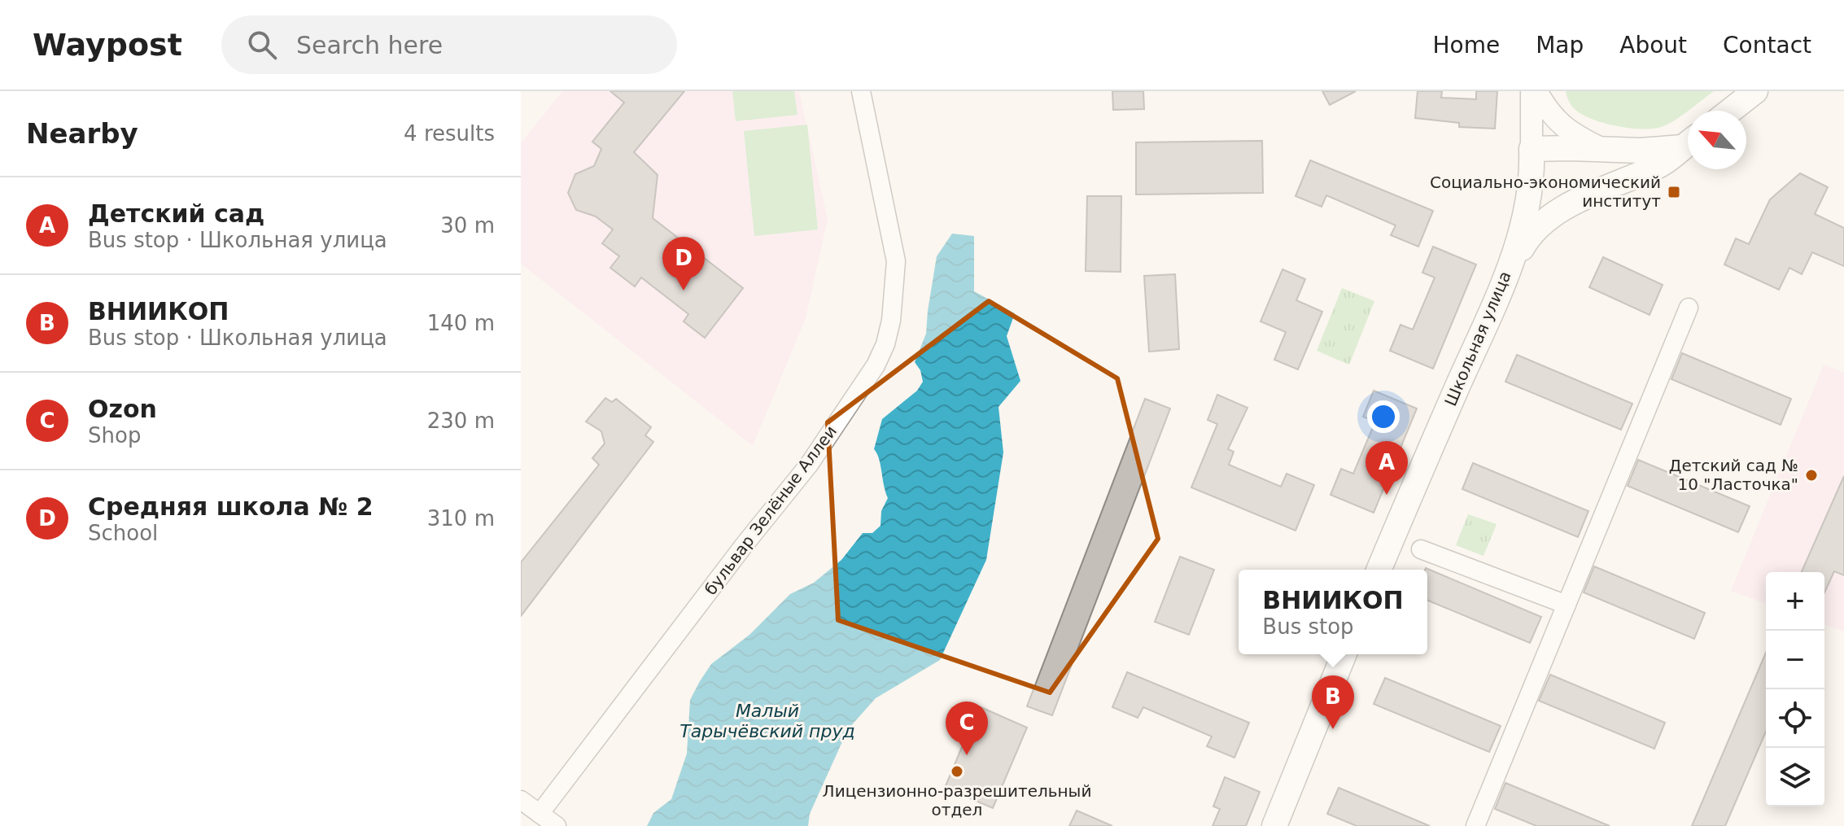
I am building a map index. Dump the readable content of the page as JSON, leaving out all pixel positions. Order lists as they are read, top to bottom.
{
  "streets": {
    "main road": ["Школьная улица"],
    "street": ["бульвар Зелёные Аллеи"]
  },
  "water": ["Малый Тарычёвский пруд"],
  "places": {
    "transit": ["Социально-экономический институт"],
    "other": ["Детский сад № 10 \"Ласточка\"", "Лицензионно-разрешительный отдел"]
  },
  "north": "top left",
  "page": {
    "header": "Waypost",
    "search": "Search here",
    "nav": [
      "Home",
      "Map",
      "About",
      "Contact"
    ],
    "heading": ["Nearby", "4 results"],
    "list": [
      {
        "mark": "A",
        "name": "Детский сад",
        "note": "Bus stop · Школьная улица",
        "value": "30 m"
      },
      {
        "mark": "B",
        "name": "ВНИИКОП",
        "note": "Bus stop · Школьная улица",
        "value": "140 m"
      },
      {
        "mark": "C",
        "name": "Ozon",
        "note": "Shop",
        "value": "230 m"
      },
      {
        "mark": "D",
        "name": "Средняя школа № 2",
        "note": "School",
        "value": "310 m"
      }
    ],
    "pins": [
      "D",
      "A",
      "B",
      "C"
    ],
    "popup": ["ВНИИКОП", "Bus stop"],
    "map_buttons": ["+", "−"]
  }
}
